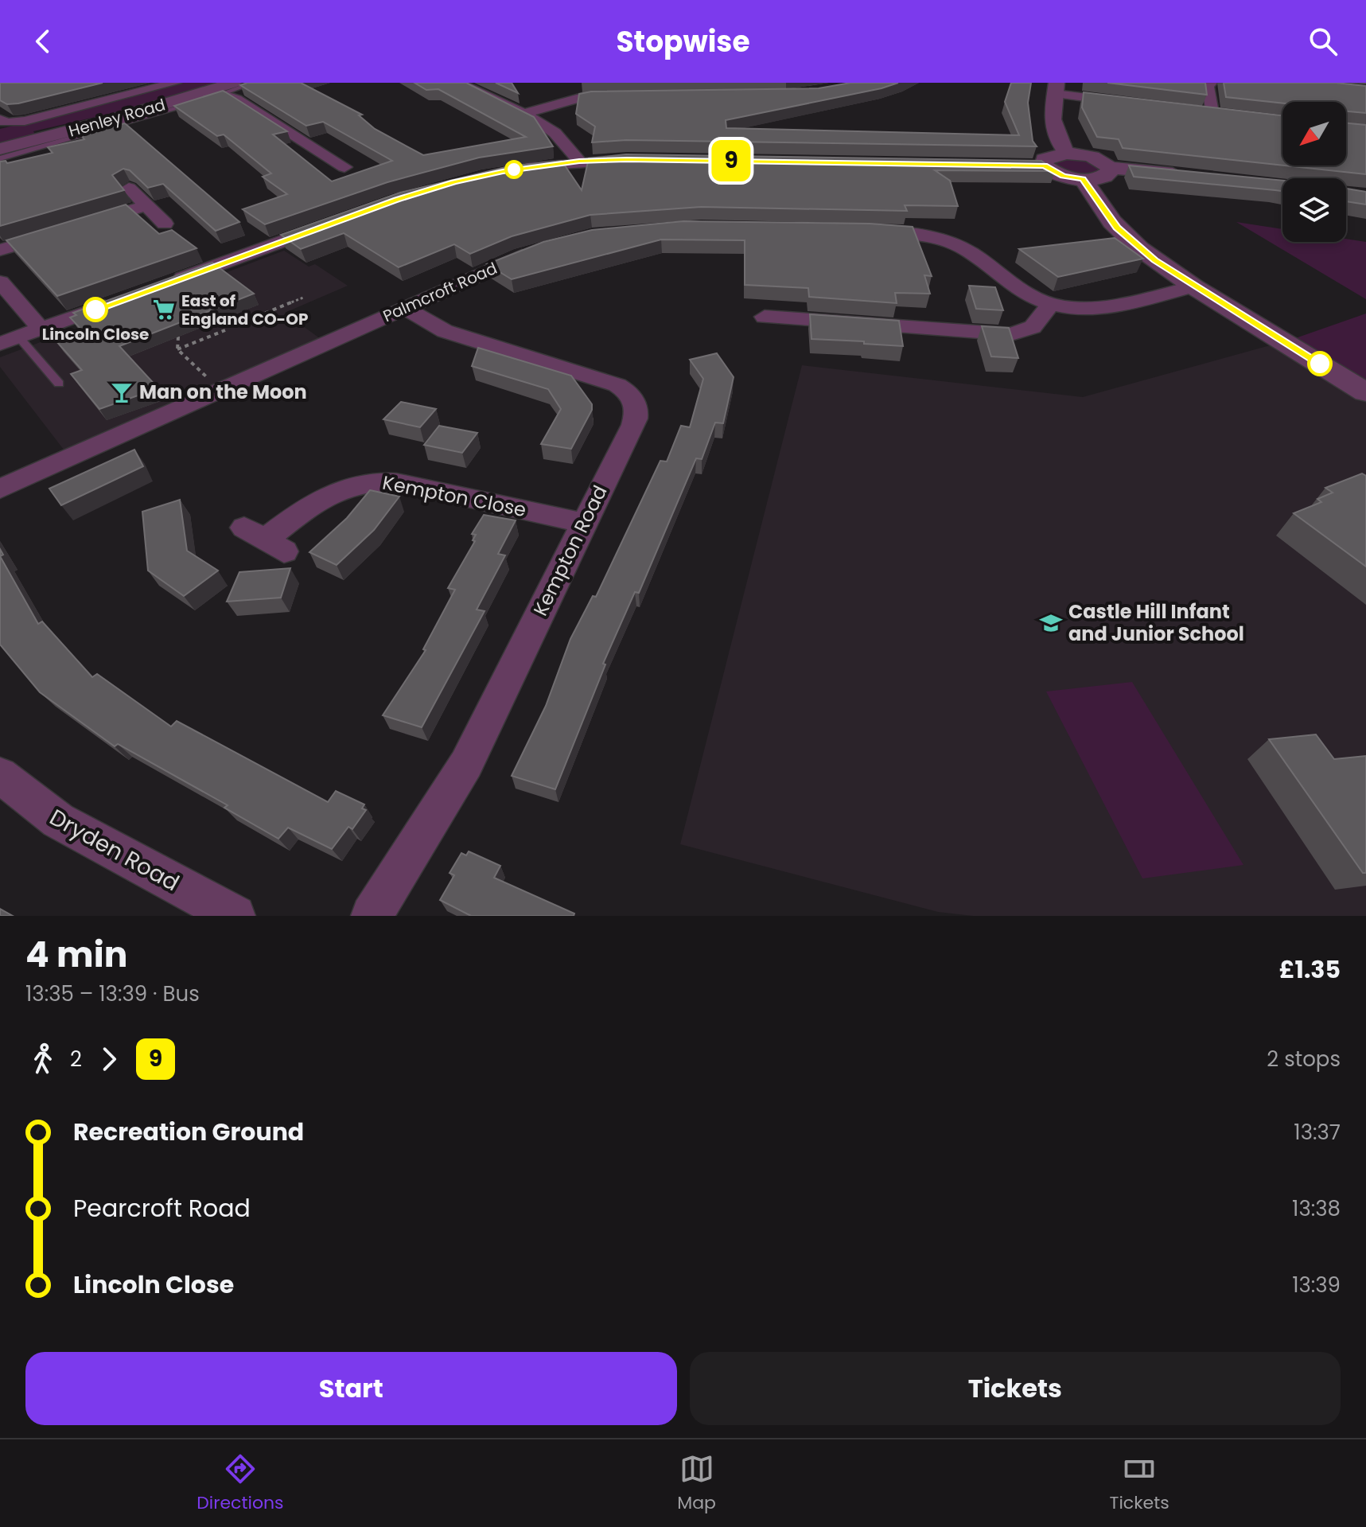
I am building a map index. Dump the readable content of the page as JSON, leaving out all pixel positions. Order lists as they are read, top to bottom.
{
  "streets": {
    "street": [
      "Henley Road",
      "Palmcroft Road",
      "Kempton Close",
      "Kempton Road",
      "Dryden Road"
    ]
  },
  "crossings": [
    ["Palmcroft Road", "Kempton Road"],
    ["Kempton Close", "Kempton Road"]
  ],
  "places": {
    "other": ["Lincoln Close"],
    "supermarket": ["East of England CO-OP"],
    "bar": ["Man on the Moon"],
    "school or university": ["Castle Hill Infant and Junior School"]
  },
  "lines": ["bus line 9"],
  "north": "bottom left",
  "page": {
    "header": "Stopwise",
    "on_map": "9",
    "heading": ["4 min", "13:35 – 13:39 · Bus", "£1.35"],
    "legs": ["2", "9", "2 stops"],
    "list": [
      {
        "name": "Recreation Ground",
        "value": "13:37"
      },
      {
        "name": "Pearcroft Road",
        "value": "13:38"
      },
      {
        "name": "Lincoln Close",
        "value": "13:39"
      }
    ],
    "buttons": ["Start", "Tickets"],
    "tabs": ["Directions", "Map", "Tickets"]
  }
}
